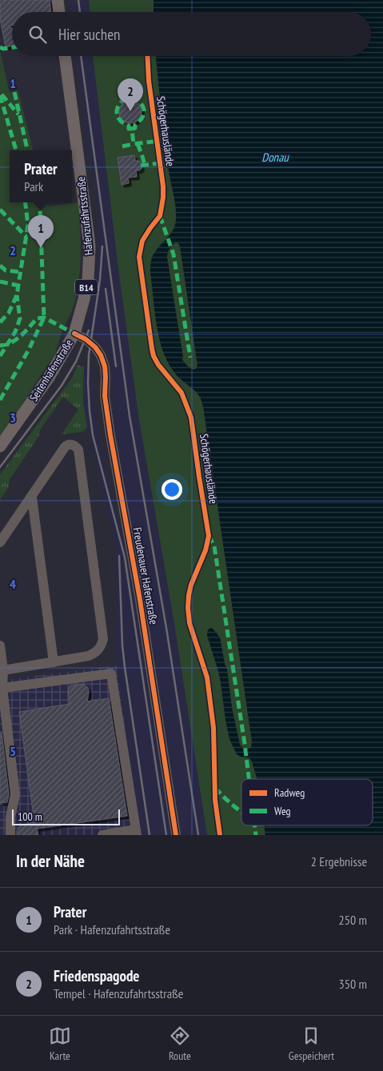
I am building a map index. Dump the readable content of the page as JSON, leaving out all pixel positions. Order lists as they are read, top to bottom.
{
  "streets": {
    "main road": ["Hafenzufahrtsstraße", "B14", "Seitenhafenstraße"],
    "street": ["Freudenauer Hafenstraße"],
    "cycle path": ["Schögerhauslände"]
  },
  "crossings": [
    ["Hafenzufahrtsstraße", "Seitenhafenstraße"],
    ["Hafenzufahrtsstraße", "Freudenauer Hafenstraße"],
    ["Seitenhafenstraße", "Freudenauer Hafenstraße"]
  ],
  "water": ["Donau"],
  "legend": ["Radweg", "Weg"],
  "scale_bar": "100 m",
  "page": {
    "search": "Hier suchen",
    "pins": ["2", "1"],
    "popup": ["Prater", "Park"],
    "scale": "100 m",
    "heading": ["In der Nähe", "2 Ergebnisse"],
    "list": [
      {
        "mark": "1",
        "name": "Prater",
        "note": "Park · Hafenzufahrtsstraße",
        "value": "250 m"
      },
      {
        "mark": "2",
        "name": "Friedenspagode",
        "note": "Tempel · Hafenzufahrtsstraße",
        "value": "350 m"
      }
    ],
    "nav": ["Karte", "Route", "Gespeichert"]
  },
  "grid": {
    "rows": [
      "1",
      "2",
      "3",
      "4",
      "5"
    ]
  }
}
